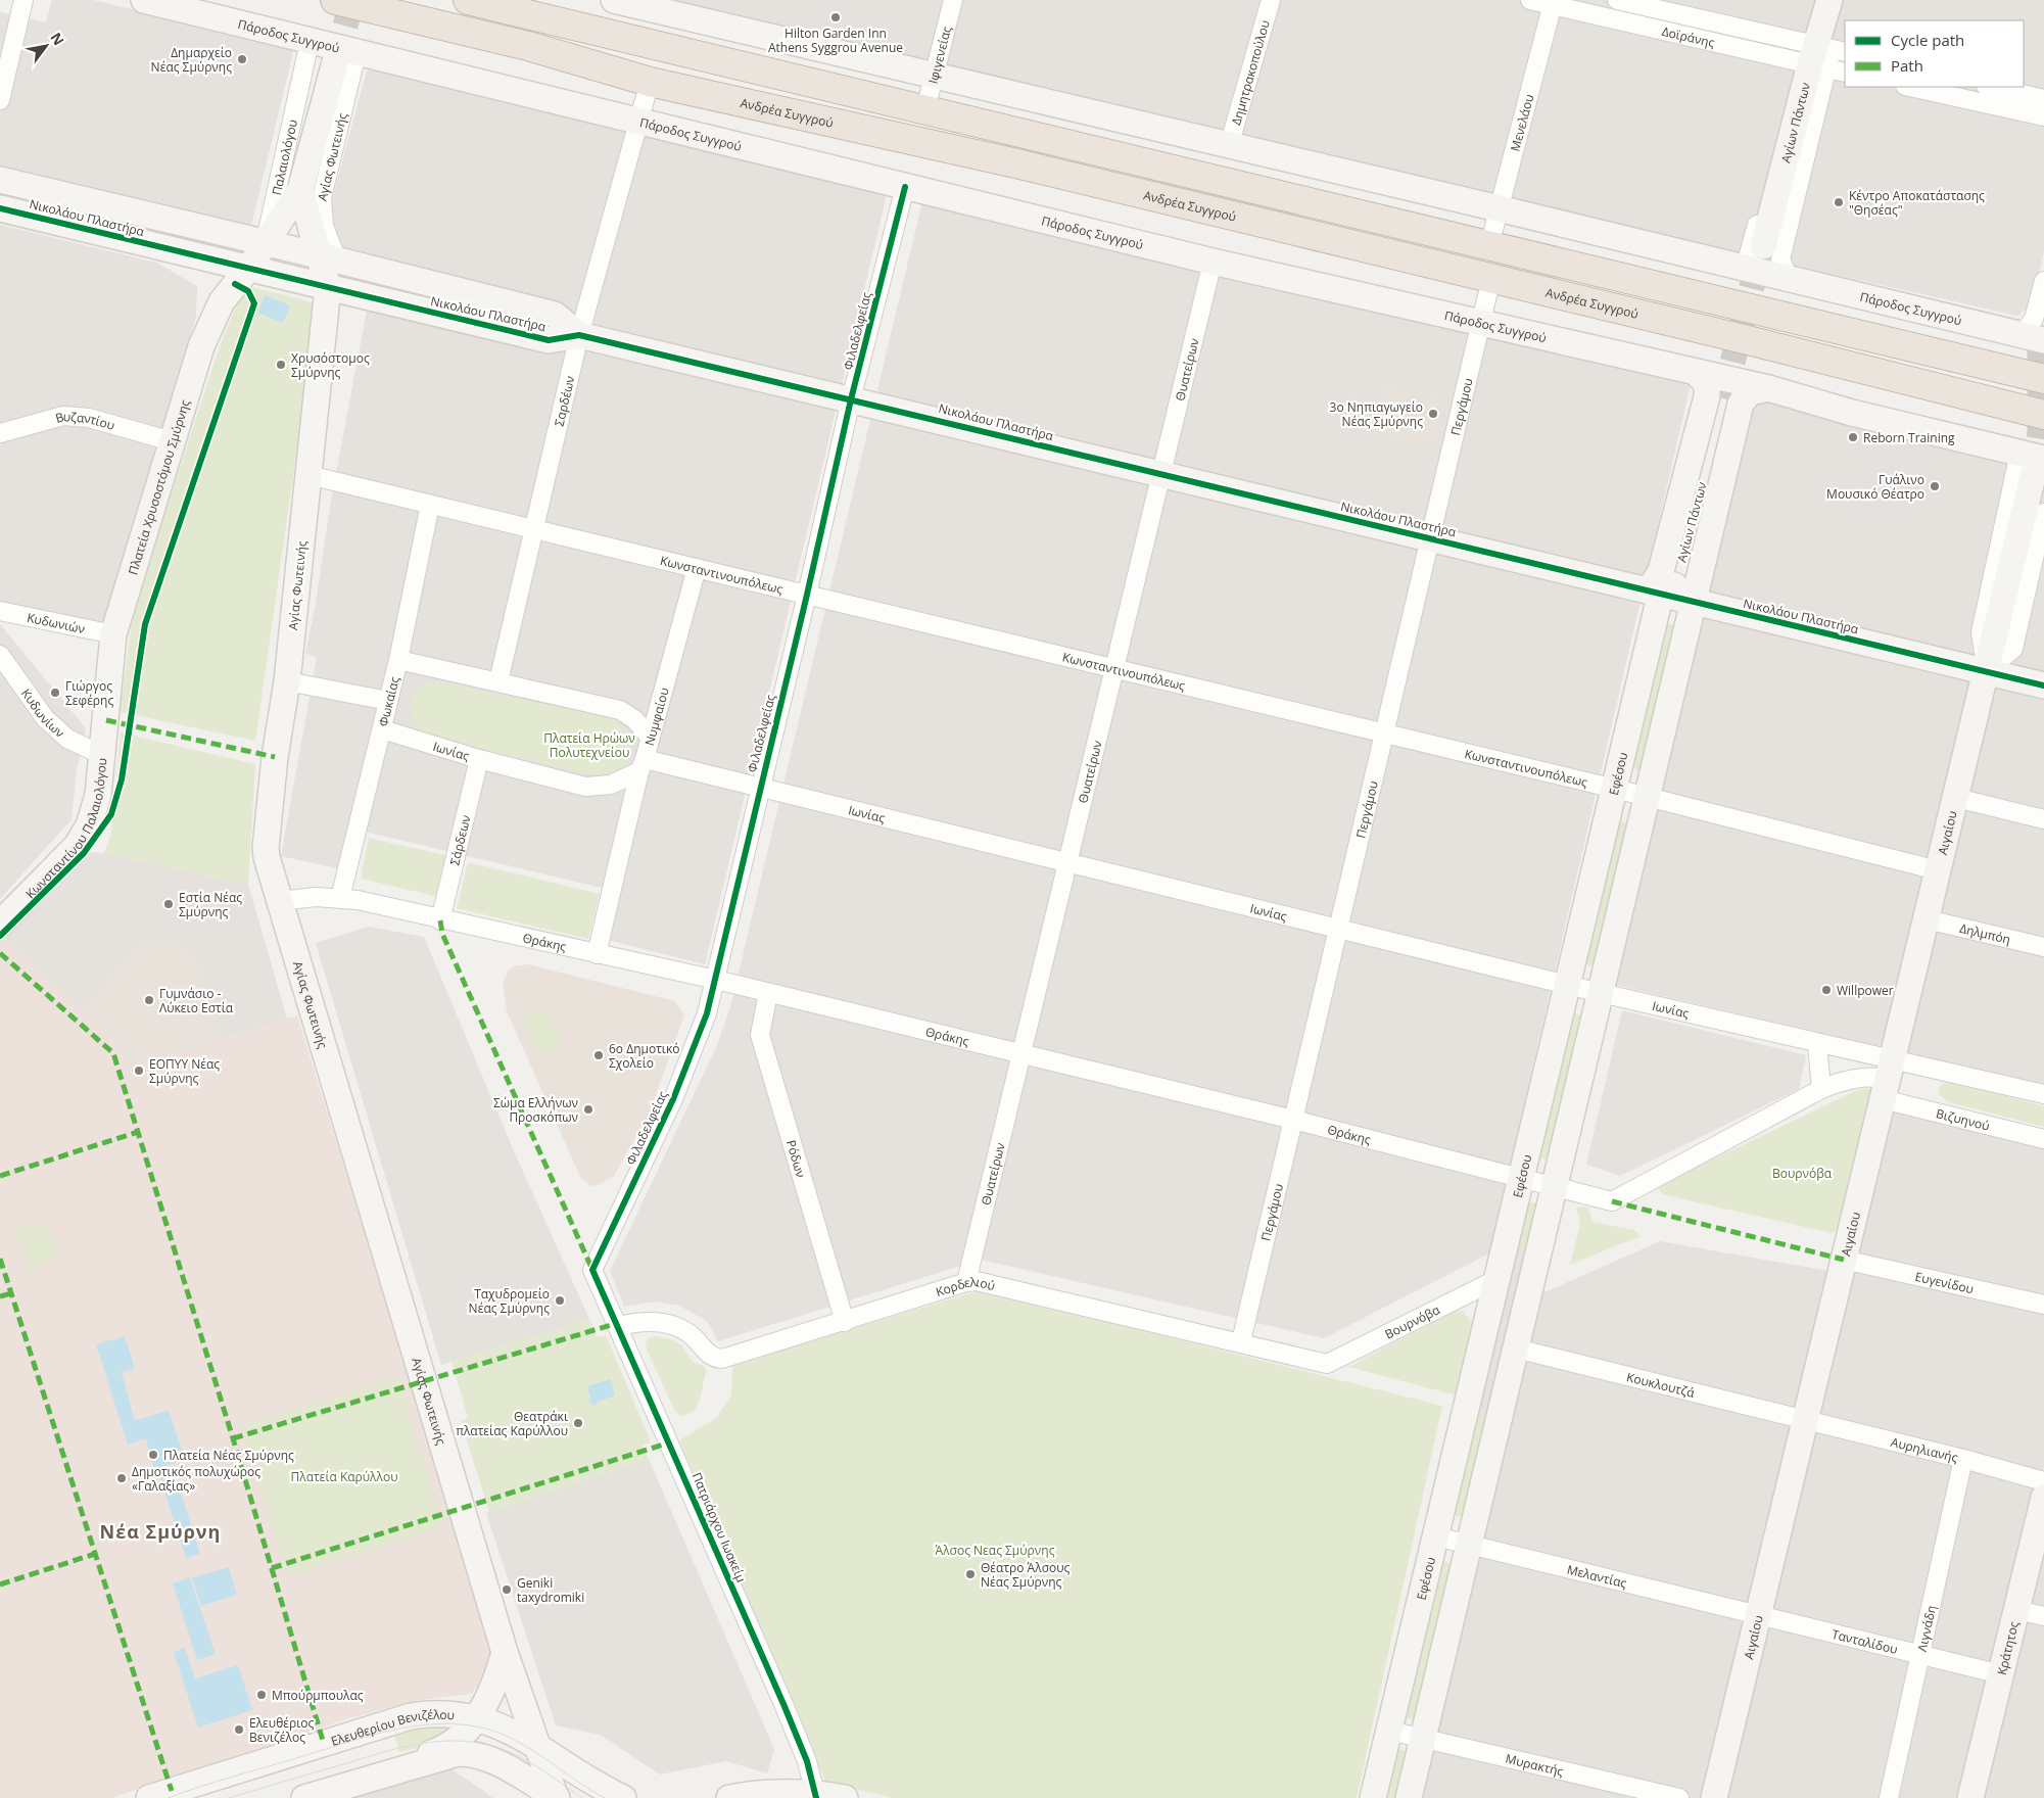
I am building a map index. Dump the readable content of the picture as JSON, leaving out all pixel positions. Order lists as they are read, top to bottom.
{
  "streets": {
    "highway": ["Ανδρέα Συγγρού"],
    "street": [
      "Πάροδος Συγγρού",
      "Δοϊράνης",
      "Ιφιγενείας",
      "Δημητρακοπούλου",
      "Μενελάου",
      "Αγίων Πάντων",
      "Παλαιολόγου",
      "Αγίας Φωτεινής",
      "Νικολάου Πλαστήρα",
      "Φιλαδελφείας",
      "Θυατείρων",
      "Σαρδέων",
      "Περγάμου",
      "Βυζαντίου",
      "Πλατεία Χρυσοστόμου Σμύρνης",
      "Κωνσταντινουπόλεως",
      "Κυδωνιών",
      "Φωκαίας",
      "Κυδωνίων",
      "Νυμφαίου",
      "Ιωνίας",
      "Εφέσου",
      "Κωνσταντίνου Παλαιολόγου",
      "Αιγαίου",
      "Σάρδεων",
      "Δηλμπόη",
      "Θράκης",
      "Βιζυηνού",
      "Ρόδων",
      "Ευγενίδου",
      "Κορδελιού",
      "Βουρνόβα",
      "Κουκλουτζά",
      "Αυρηλιανής",
      "Πατριάρχου Ιωακείμ",
      "Μελαντίας",
      "Λιγνάδη",
      "Τανταλίδου",
      "Κράτητος",
      "Ελευθερίου Βενιζέλου",
      "Μυρακτής"
    ]
  },
  "crossings": [
    ["Πάροδος Συγγρού", "Ιφιγενείας"],
    ["Πάροδος Συγγρού", "Δημητρακοπούλου"],
    ["Πάροδος Συγγρού", "Μενελάου"],
    ["Πάροδος Συγγρού", "Αγίων Πάντων"],
    ["Πάροδος Συγγρού", "Παλαιολόγου"],
    ["Πάροδος Συγγρού", "Αγίας Φωτεινής"],
    ["Πάροδος Συγγρού", "Φιλαδελφείας"],
    ["Πάροδος Συγγρού", "Θυατείρων"],
    ["Πάροδος Συγγρού", "Σαρδέων"],
    ["Πάροδος Συγγρού", "Περγάμου"],
    ["Πάροδος Συγγρού", "Εφέσου"],
    ["Πάροδος Συγγρού", "Αιγαίου"],
    ["Δοϊράνης", "Μενελάου"],
    ["Δοϊράνης", "Αγίων Πάντων"],
    ["Ανδρέα Συγγρού", "Περγάμου"],
    ["Αγίων Πάντων", "Νικολάου Πλαστήρα"],
    ["Αγίων Πάντων", "Εφέσου"],
    ["Παλαιολόγου", "Αγίας Φωτεινής"],
    ["Παλαιολόγου", "Νικολάου Πλαστήρα"],
    ["Παλαιολόγου", "Πλατεία Χρυσοστόμου Σμύρνης"],
    ["Αγίας Φωτεινής", "Νικολάου Πλαστήρα"],
    ["Αγίας Φωτεινής", "Κωνσταντινουπόλεως"],
    ["Αγίας Φωτεινής", "Θράκης"],
    ["Αγίας Φωτεινής", "Ελευθερίου Βενιζέλου"],
    ["Νικολάου Πλαστήρα", "Φιλαδελφείας"],
    ["Νικολάου Πλαστήρα", "Θυατείρων"],
    ["Νικολάου Πλαστήρα", "Σαρδέων"],
    ["Νικολάου Πλαστήρα", "Περγάμου"],
    ["Νικολάου Πλαστήρα", "Πλατεία Χρυσοστόμου Σμύρνης"],
    ["Νικολάου Πλαστήρα", "Εφέσου"],
    ["Νικολάου Πλαστήρα", "Αιγαίου"],
    ["Φιλαδελφείας", "Κωνσταντινουπόλεως"],
    ["Φιλαδελφείας", "Ιωνίας"],
    ["Φιλαδελφείας", "Θράκης"],
    ["Φιλαδελφείας", "Πατριάρχου Ιωακείμ"],
    ["Θυατείρων", "Κωνσταντινουπόλεως"],
    ["Θυατείρων", "Ιωνίας"],
    ["Θυατείρων", "Θράκης"],
    ["Θυατείρων", "Κορδελιού"],
    ["Σαρδέων", "Κωνσταντινουπόλεως"],
    ["Περγάμου", "Κωνσταντινουπόλεως"],
    ["Περγάμου", "Ιωνίας"],
    ["Περγάμου", "Θράκης"],
    ["Περγάμου", "Κορδελιού"],
    ["Βυζαντίου", "Πλατεία Χρυσοστόμου Σμύρνης"],
    ["Πλατεία Χρυσοστόμου Σμύρνης", "Κυδωνιών"],
    ["Πλατεία Χρυσοστόμου Σμύρνης", "Κωνσταντίνου Παλαιολόγου"],
    ["Κωνσταντινουπόλεως", "Φωκαίας"],
    ["Κωνσταντινουπόλεως", "Νυμφαίου"],
    ["Κωνσταντινουπόλεως", "Εφέσου"],
    ["Κωνσταντινουπόλεως", "Αιγαίου"],
    ["Φωκαίας", "Ιωνίας"],
    ["Φωκαίας", "Θράκης"],
    ["Κυδωνίων", "Κωνσταντίνου Παλαιολόγου"],
    ["Νυμφαίου", "Ιωνίας"],
    ["Νυμφαίου", "Θράκης"],
    ["Ιωνίας", "Εφέσου"],
    ["Ιωνίας", "Αιγαίου"],
    ["Ιωνίας", "Σάρδεων"],
    ["Ιωνίας", "Βιζυηνού"],
    ["Εφέσου", "Θράκης"],
    ["Εφέσου", "Βουρνόβα"],
    ["Εφέσου", "Κουκλουτζά"],
    ["Εφέσου", "Μελαντίας"],
    ["Εφέσου", "Μυρακτής"],
    ["Αιγαίου", "Δηλμπόη"],
    ["Αιγαίου", "Βιζυηνού"],
    ["Αιγαίου", "Ευγενίδου"],
    ["Αιγαίου", "Κουκλουτζά"],
    ["Αιγαίου", "Αυρηλιανής"],
    ["Αιγαίου", "Μελαντίας"],
    ["Αιγαίου", "Τανταλίδου"],
    ["Σάρδεων", "Θράκης"],
    ["Θράκης", "Ρόδων"],
    ["Ρόδων", "Κορδελιού"],
    ["Κορδελιού", "Βουρνόβα"],
    ["Κορδελιού", "Πατριάρχου Ιωακείμ"],
    ["Κουκλουτζά", "Αυρηλιανής"],
    ["Αυρηλιανής", "Λιγνάδη"],
    ["Μελαντίας", "Τανταλίδου"],
    ["Λιγνάδη", "Τανταλίδου"],
    ["Τανταλίδου", "Κράτητος"]
  ],
  "districts": ["Νέα Σμύρνη"],
  "parks": [
    "Πλατεία Ηρώων Πολυτεχνείου",
    "Βουρνόβα",
    "Πλατεία Καρύλλου",
    "Άλσος Νεας Σμύρνης"
  ],
  "places": [
    "Hilton Garden Inn Athens Syggrou Avenue",
    "Δημαρχείο Νέας Σμύρνης",
    "Κέντρο Αποκατάστασης \"Θησέας\"",
    "Χρυσόστομος Σμύρνης",
    "3ο Νηπιαγωγείο Νέας Σμύρνης",
    "Reborn Training",
    "Γυάλινο Μουσικό Θέατρο",
    "Γιώργος Σεφέρης",
    "Εστία Νέας Σμύρνης",
    "Willpower",
    "Γυμνάσιο - Λύκειο Εστία",
    "6ο Δημοτικό Σχολείο",
    "ΕΟΠΥΥ Νέας Σμύρνης",
    "Σώμα Ελλήνων Προσκόπων",
    "Ταχυδρομείο Νέας Σμύρνης",
    "Θεατράκι πλατείας Καρύλλου",
    "Πλατεία Νέας Σμύρνης",
    "Δημοτικός πολυχώρος «Γαλαξίας»",
    "Θέατρο Άλσους Νέας Σμύρνης",
    "Geniki taxydromiki",
    "Μπούρμπουλας",
    "Ελευθέριος Βενιζέλος"
  ],
  "legend": ["Cycle path", "Path"],
  "north": "top right"
}
